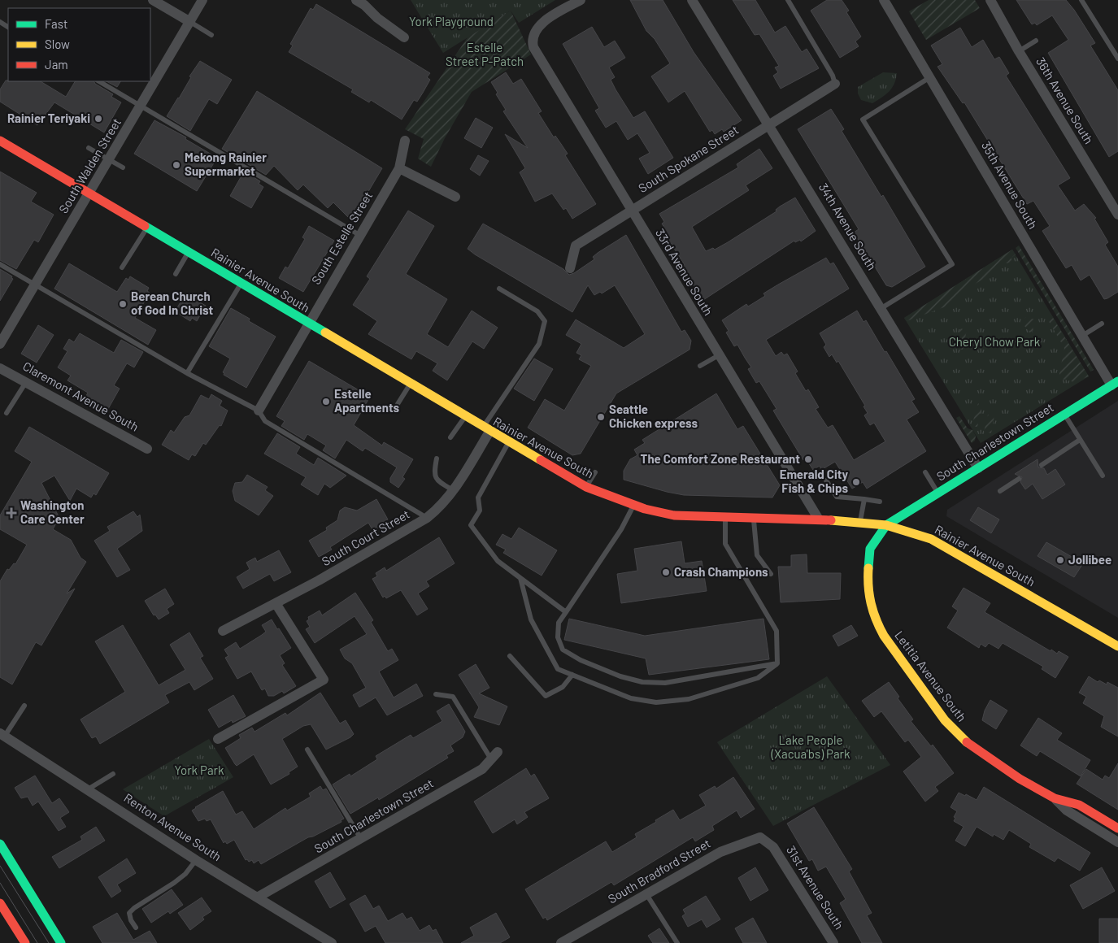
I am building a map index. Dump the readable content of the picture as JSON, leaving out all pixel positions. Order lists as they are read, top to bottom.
{
  "streets": {
    "main road": ["Rainier Avenue South", "South Charlestown Street", "Letitia Avenue South"],
    "street": [
      "36th Avenue South",
      "South Spokane Street",
      "South Walden Street",
      "35th Avenue South",
      "34th Avenue South",
      "South Estelle Street",
      "33rd Avenue South",
      "Claremont Avenue South",
      "South Court Street",
      "Renton Avenue South",
      "South Bradford Street",
      "31st Avenue South"
    ]
  },
  "crossings": [
    ["South Spokane Street", "34th Avenue South"],
    ["South Spokane Street", "33rd Avenue South"],
    ["South Walden Street", "Rainier Avenue South"],
    ["35th Avenue South", "South Charlestown Street"],
    ["34th Avenue South", "South Charlestown Street"],
    ["South Estelle Street", "Rainier Avenue South"],
    ["33rd Avenue South", "Rainier Avenue South"],
    ["Rainier Avenue South", "South Charlestown Street"],
    ["Rainier Avenue South", "South Court Street"],
    ["Rainier Avenue South", "Letitia Avenue South"],
    ["South Charlestown Street", "Letitia Avenue South"],
    ["South Charlestown Street", "Renton Avenue South"],
    ["South Bradford Street", "31st Avenue South"]
  ],
  "parks": [
    "York Playground",
    "Estelle Street P-Patch",
    "Cheryl Chow Park",
    "Lake People (Xacua'bs) Park",
    "York Park"
  ],
  "places": {
    "other": [
      "Rainier Teriyaki",
      "Mekong Rainier Supermarket",
      "Berean Church of God In Christ",
      "Estelle Apartments",
      "Seattle Chicken express",
      "The Comfort Zone Restaurant",
      "Emerald City Fish & Chips",
      "Jollibee",
      "Crash Champions"
    ],
    "health": ["Washington Care Center"]
  },
  "legend": ["Fast", "Slow", "Jam"]
}
